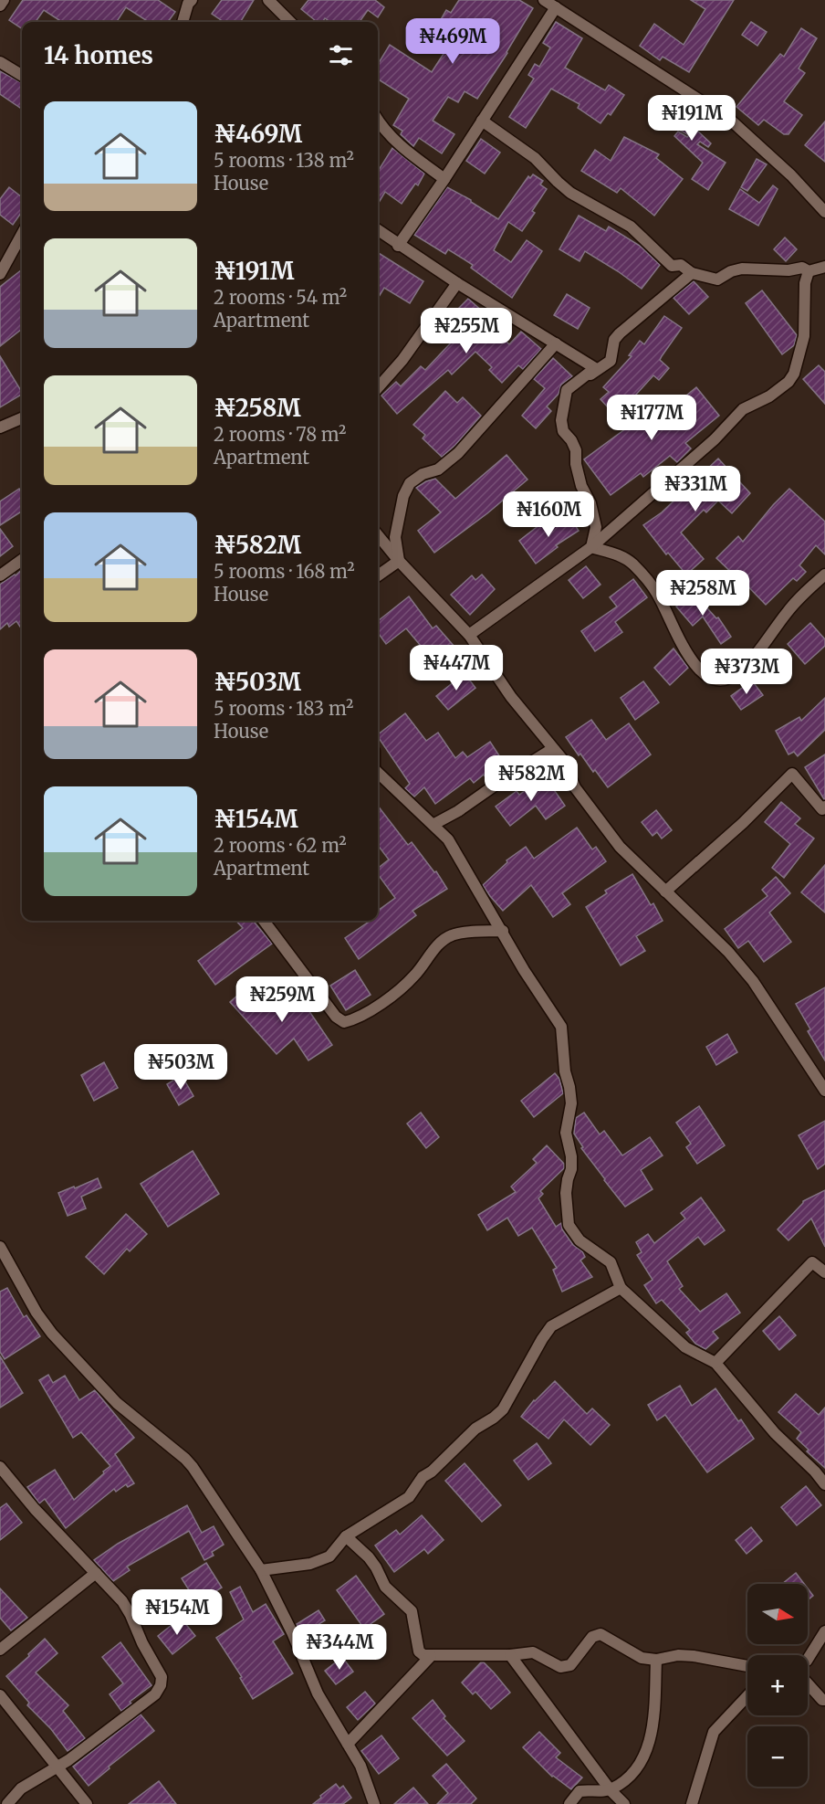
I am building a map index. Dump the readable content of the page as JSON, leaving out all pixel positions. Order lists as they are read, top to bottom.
{
  "north": "right",
  "page": {
    "price": [
      "₦469M",
      "₦191M",
      "₦255M",
      "₦177M",
      "₦331M",
      "₦160M",
      "₦258M",
      "₦447M",
      "₦373M",
      "₦582M",
      "₦259M",
      "₦503M",
      "₦154M",
      "₦344M"
    ],
    "heading": "14 homes",
    "list": [
      {
        "name": "₦469M",
        "note": "5 rooms · 138 m² · House"
      },
      {
        "name": "₦191M",
        "note": "2 rooms · 54 m² · Apartment"
      },
      {
        "name": "₦258M",
        "note": "2 rooms · 78 m² · Apartment"
      },
      {
        "name": "₦582M",
        "note": "5 rooms · 168 m² · House"
      },
      {
        "name": "₦503M",
        "note": "5 rooms · 183 m² · House"
      },
      {
        "name": "₦154M",
        "note": "2 rooms · 62 m² · Apartment"
      }
    ],
    "map_buttons": ["+", "−"]
  }
}
